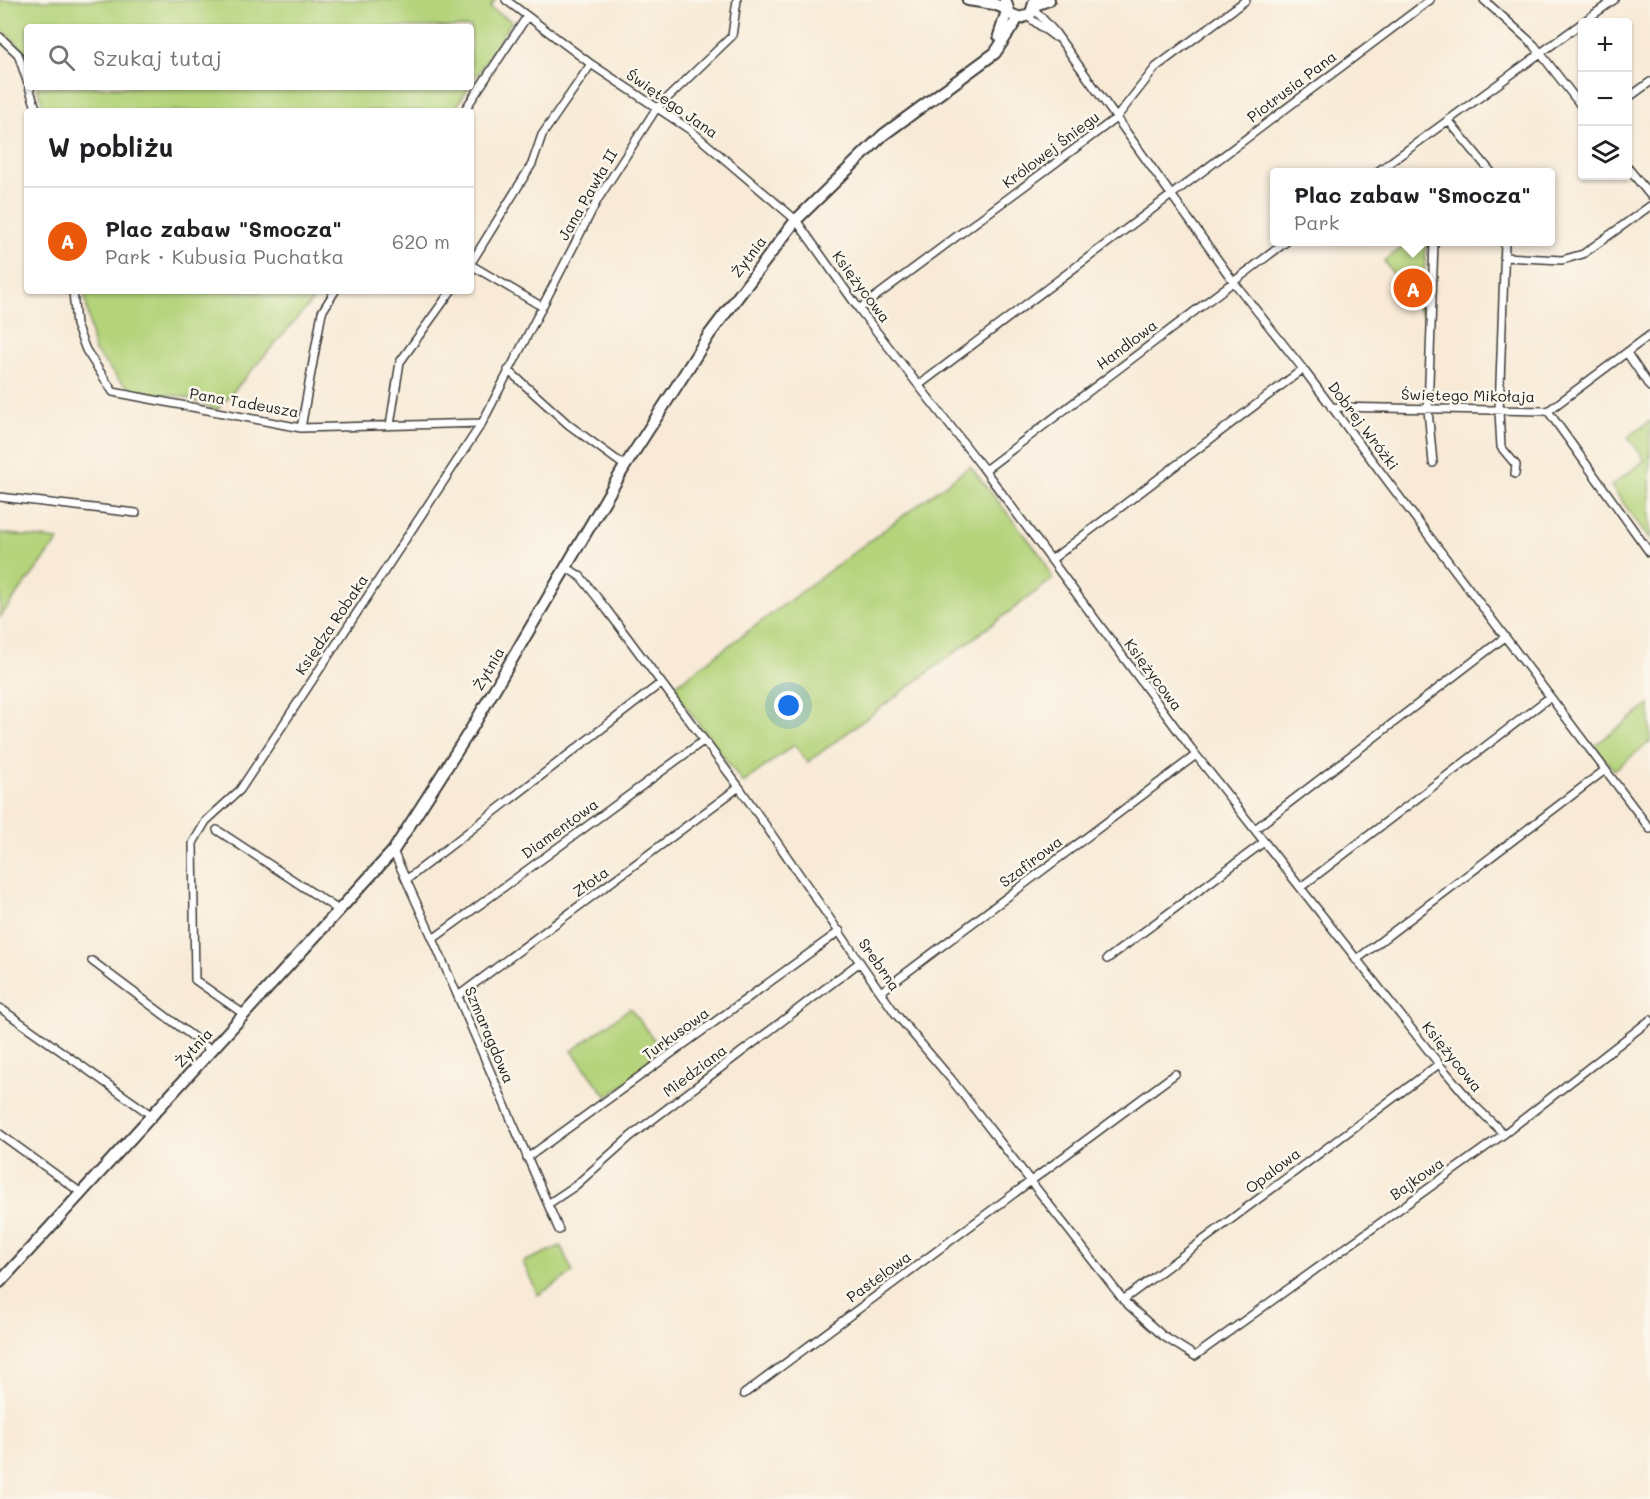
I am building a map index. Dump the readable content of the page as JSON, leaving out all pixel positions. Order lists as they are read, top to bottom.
{
  "streets": {
    "street": [
      "Piotrusia Pana",
      "Świętego Jana",
      "Królowej Śniegu",
      "Jana Pawła II",
      "Żytnia",
      "Księżycowa",
      "Handlowa",
      "Świętego Mikołaja",
      "Pana Tadeusza",
      "Dobrej Wróżki",
      "Księdza Robaka",
      "Diamentowa",
      "Szafirowa",
      "Złota",
      "Srebrna",
      "Turkusowa",
      "Szmaragdowa",
      "Miedziana",
      "Opalowa",
      "Bajkowa",
      "Pastelowa"
    ]
  },
  "crossings": [
    ["Piotrusia Pana", "Księżycowa"],
    ["Piotrusia Pana", "Dobrej Wróżki"],
    ["Świętego Jana", "Jana Pawła II"],
    ["Świętego Jana", "Żytnia"],
    ["Świętego Jana", "Księżycowa"],
    ["Królowej Śniegu", "Księżycowa"],
    ["Królowej Śniegu", "Dobrej Wróżki"],
    ["Jana Pawła II", "Pana Tadeusza"],
    ["Jana Pawła II", "Księdza Robaka"],
    ["Żytnia", "Księżycowa"],
    ["Żytnia", "Dobrej Wróżki"],
    ["Żytnia", "Księdza Robaka"],
    ["Żytnia", "Srebrna"],
    ["Żytnia", "Szmaragdowa"],
    ["Księżycowa", "Handlowa"],
    ["Księżycowa", "Szafirowa"],
    ["Księżycowa", "Opalowa"],
    ["Księżycowa", "Bajkowa"],
    ["Handlowa", "Dobrej Wróżki"],
    ["Świętego Mikołaja", "Dobrej Wróżki"],
    ["Pana Tadeusza", "Księdza Robaka"],
    ["Diamentowa", "Srebrna"],
    ["Diamentowa", "Szmaragdowa"],
    ["Szafirowa", "Srebrna"],
    ["Złota", "Srebrna"],
    ["Złota", "Szmaragdowa"],
    ["Srebrna", "Turkusowa"],
    ["Srebrna", "Miedziana"],
    ["Srebrna", "Opalowa"],
    ["Srebrna", "Bajkowa"],
    ["Srebrna", "Pastelowa"],
    ["Turkusowa", "Szmaragdowa"],
    ["Szmaragdowa", "Miedziana"]
  ],
  "page": {
    "map_buttons": ["+", "−"],
    "search": "Szukaj tutaj",
    "heading": "W pobliżu",
    "popup": ["Plac zabaw \"Smocza\"", "Park"],
    "list": [
      {
        "mark": "A",
        "name": "Plac zabaw \"Smocza\"",
        "note": "Park · Kubusia Puchatka",
        "value": "620 m"
      }
    ],
    "pins": "A"
  }
}
